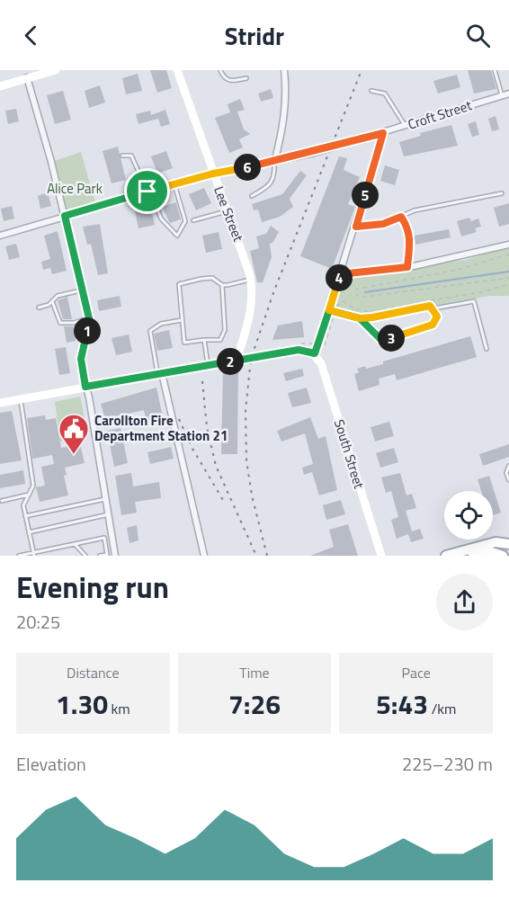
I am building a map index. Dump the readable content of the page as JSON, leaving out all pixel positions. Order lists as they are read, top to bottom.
{
  "streets": {
    "street": ["Croft Street", "Lee Street", "South Street"]
  },
  "crossings": [
    ["Croft Street", "Lee Street"]
  ],
  "parks": ["Alice Park"],
  "places": {
    "public building": ["Carollton Fire Department Station 21"]
  },
  "page": {
    "header": "Stridr",
    "pins": [
      "6",
      "5",
      "4",
      "1",
      "3",
      "2"
    ],
    "heading": ["Evening run", "20:25"],
    "stats": [
      ["Distance", "1.30 km"],
      ["Time", "7:26"],
      ["Pace", "5:43 /km"]
    ],
    "chart": ["Elevation", "225–230 m"]
  }
}
